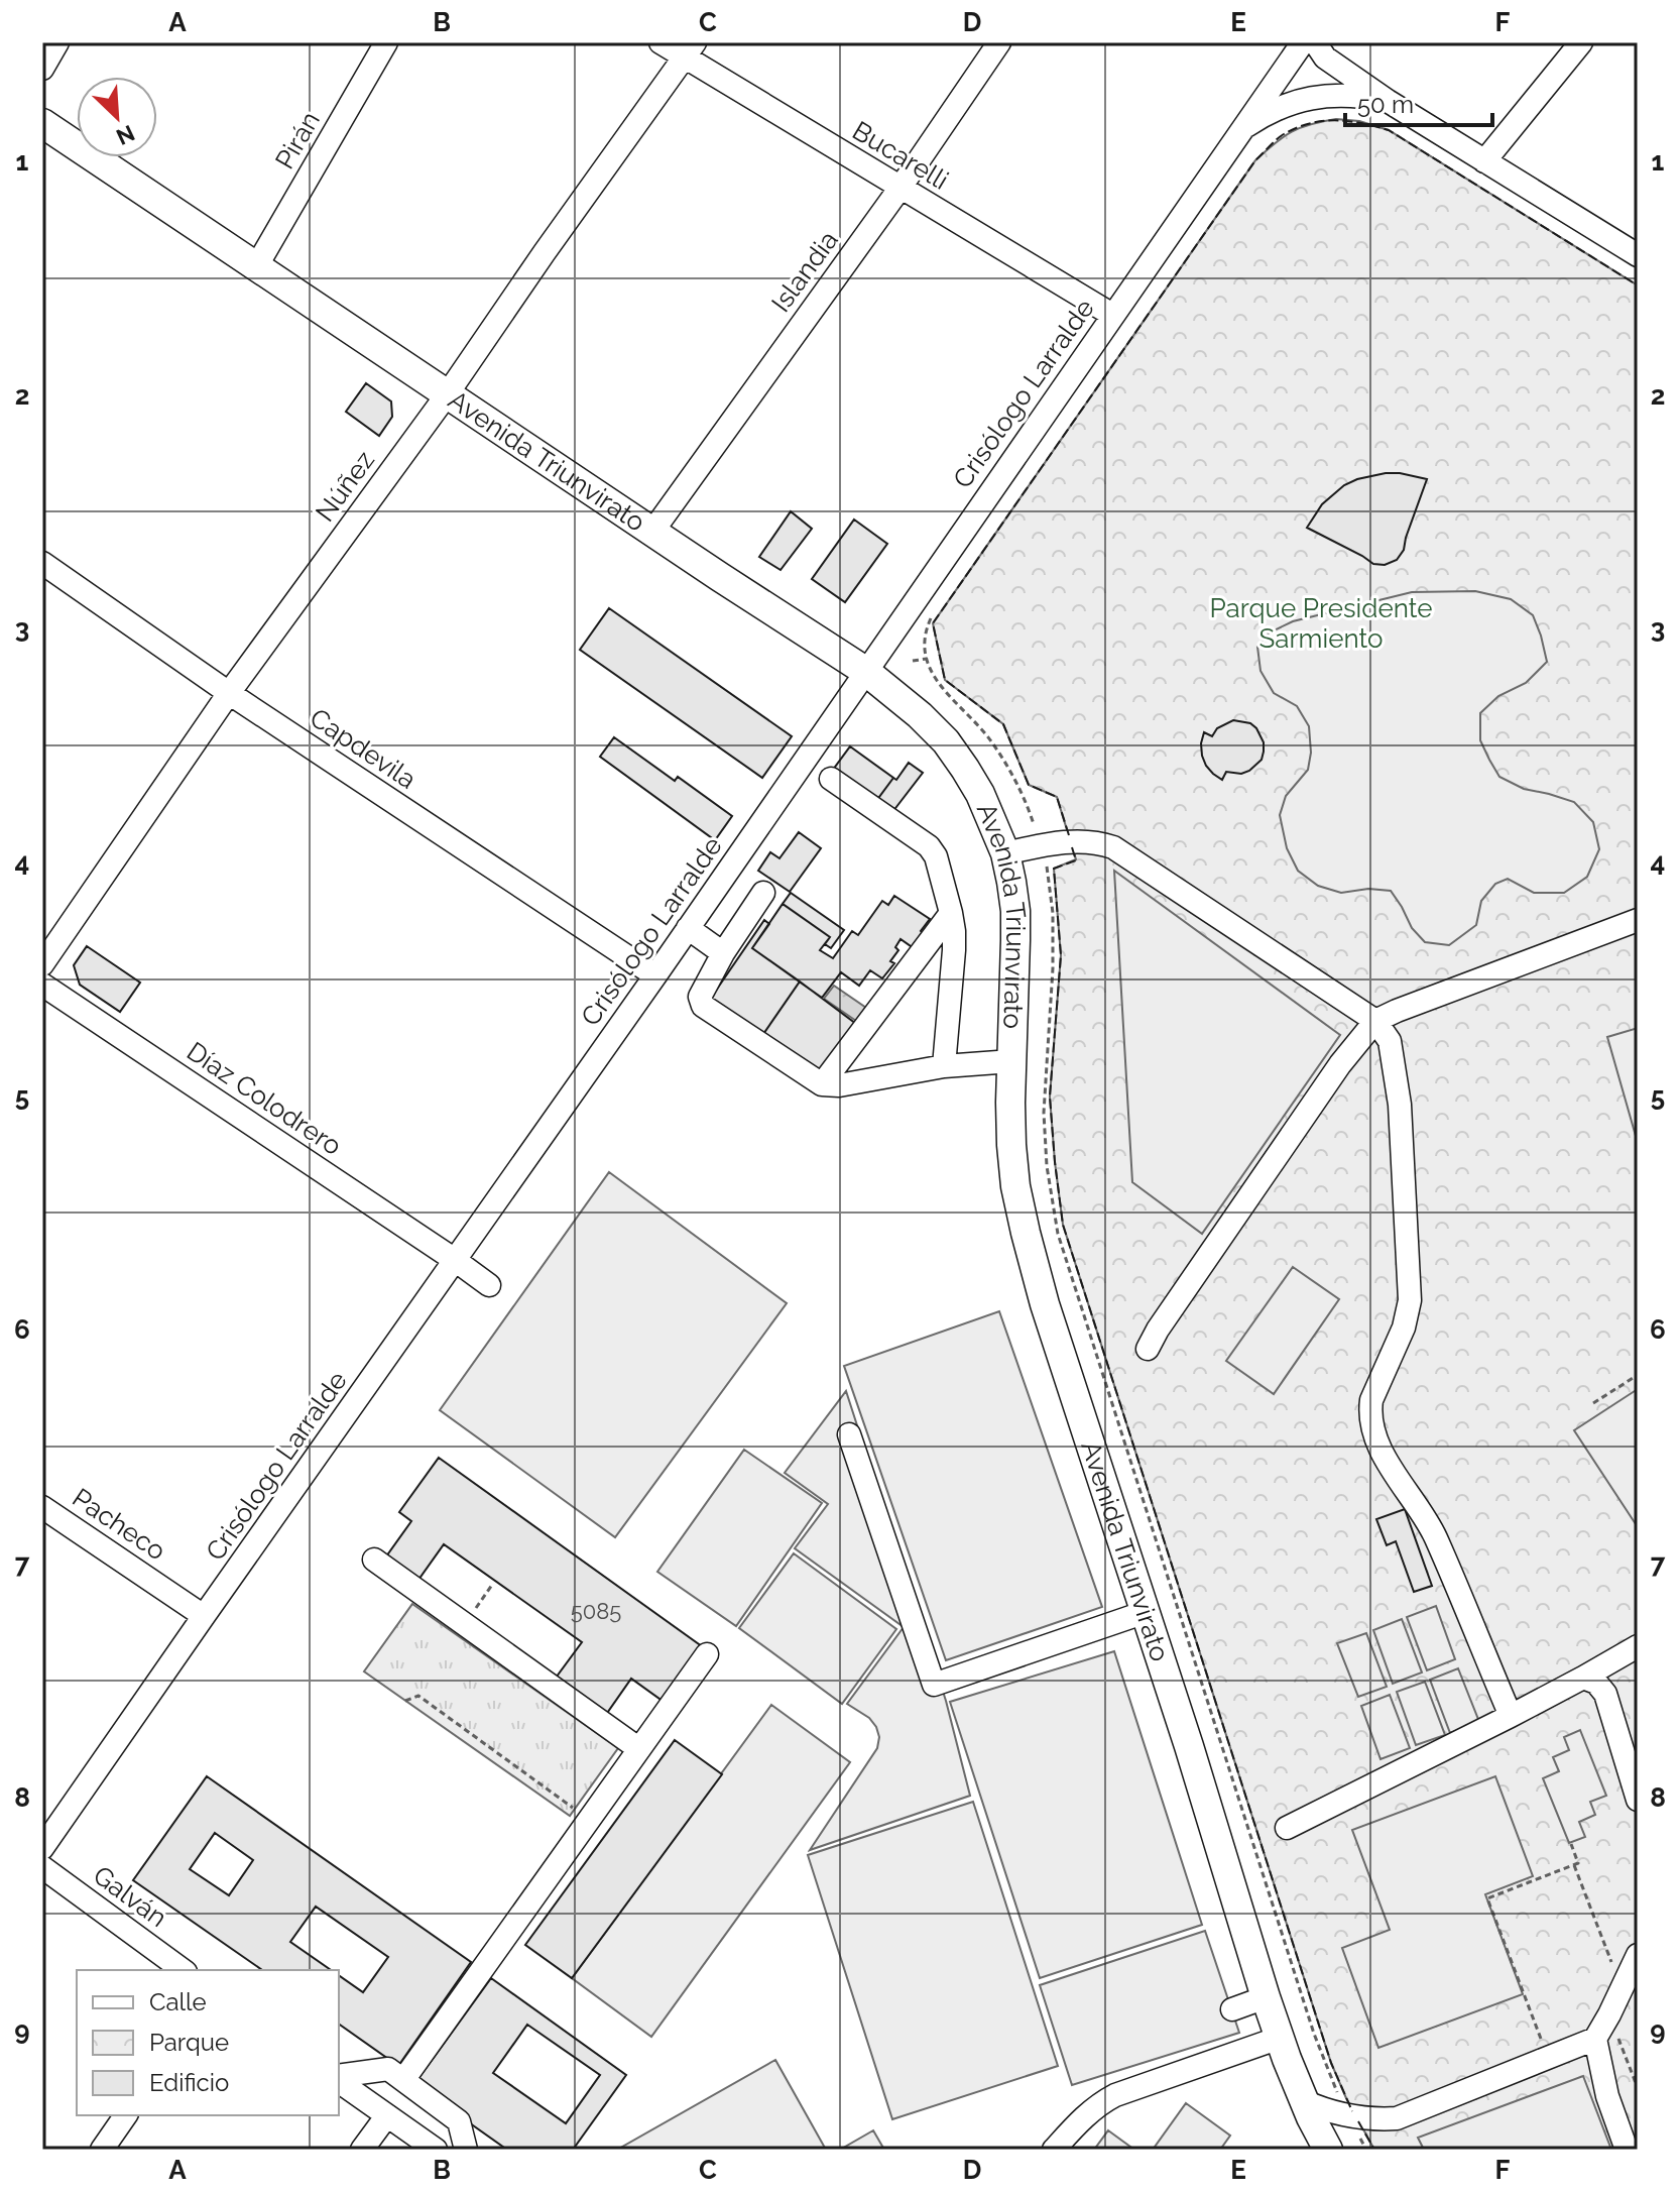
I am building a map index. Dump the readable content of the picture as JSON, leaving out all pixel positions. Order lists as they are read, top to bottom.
{
  "streets": {
    "main road": ["Avenida Triunvirato"],
    "street": [
      "Pirán",
      "Bucarelli",
      "Islandia",
      "Crisólogo Larralde",
      "Núñez",
      "Capdevila",
      "Díaz Colodrero",
      "Pacheco",
      "Galván"
    ]
  },
  "crossings": [
    ["Pirán", "Avenida Triunvirato"],
    ["Bucarelli", "Islandia"],
    ["Bucarelli", "Crisólogo Larralde"],
    ["Bucarelli", "Núñez"],
    ["Islandia", "Avenida Triunvirato"],
    ["Crisólogo Larralde", "Avenida Triunvirato"],
    ["Crisólogo Larralde", "Capdevila"],
    ["Crisólogo Larralde", "Díaz Colodrero"],
    ["Crisólogo Larralde", "Pacheco"],
    ["Avenida Triunvirato", "Núñez"],
    ["Núñez", "Capdevila"]
  ],
  "parks": ["Parque Presidente Sarmiento"],
  "house_numbers": ["5085"],
  "legend": ["Calle", "Parque", "Edificio"],
  "scale_bar": "50 m",
  "north": "bottom right",
  "grid": {
    "columns": [
      "A",
      "B",
      "C",
      "D",
      "E",
      "F"
    ],
    "rows": [
      "1",
      "2",
      "3",
      "4",
      "5",
      "6",
      "7",
      "8",
      "9"
    ]
  }
}
